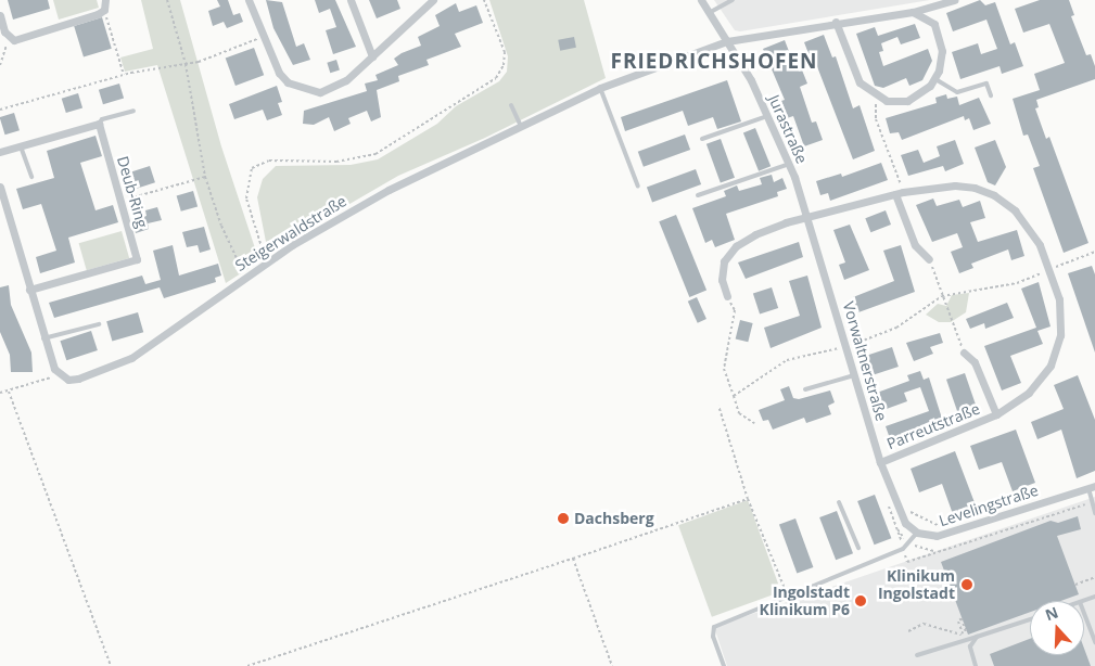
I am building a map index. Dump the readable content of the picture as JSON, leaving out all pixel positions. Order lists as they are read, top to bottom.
{
  "streets": {
    "street": [
      "Jurastraße",
      "Deub-Ring",
      "Steigerwaldstraße",
      "Vorwaltnerstraße",
      "Parreutstraße",
      "Levelingstraße"
    ]
  },
  "crossings": [
    ["Jurastraße", "Steigerwaldstraße"],
    ["Jurastraße", "Vorwaltnerstraße"],
    ["Jurastraße", "Parreutstraße"],
    ["Vorwaltnerstraße", "Parreutstraße"]
  ],
  "districts": ["FRIEDRICHSHOFEN"],
  "places": ["Dachsberg", "Klinikum Ingolstadt", "Ingolstadt Klinikum P6"],
  "north": "top"
}
